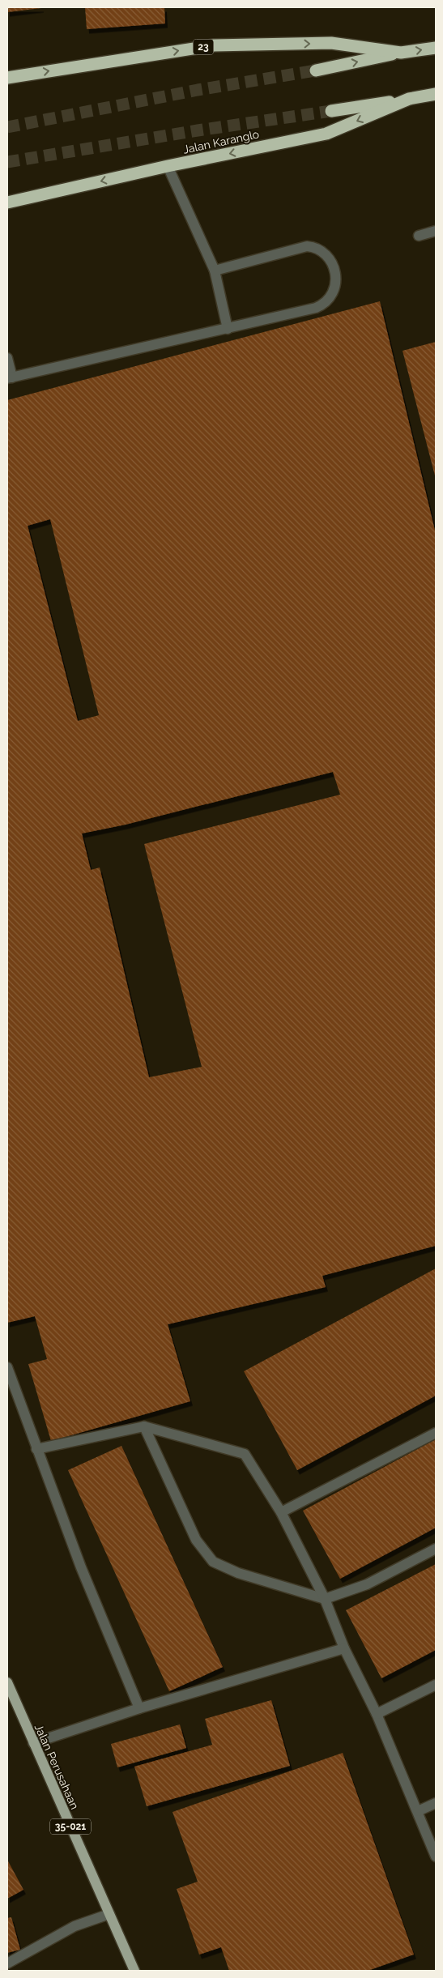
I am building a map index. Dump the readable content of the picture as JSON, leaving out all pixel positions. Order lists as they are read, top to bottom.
{
  "streets": {
    "highway": ["23", "Jalan Karanglo"],
    "main road": ["Jalan Perusahaan", "35-021"]
  }
}
